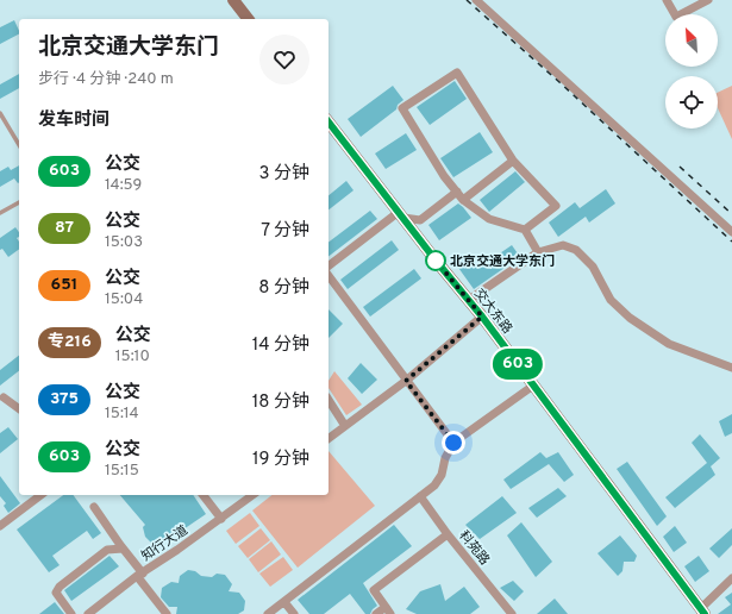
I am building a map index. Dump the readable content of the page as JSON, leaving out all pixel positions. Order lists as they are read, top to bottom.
{
  "streets": {
    "street": ["交大东路", "知行大道", "科苑路"]
  },
  "places": ["北京交通大学东门"],
  "lines": ["bus line 603"],
  "north": "top left",
  "page": {
    "on_map": "603",
    "heading": [
      ["北京交通大学东门", "步行 · 4 分钟 · 240 m"],
      "发车时间"
    ],
    "list": [
      {
        "mark": "603",
        "name": "公交",
        "note": "14:59",
        "value": "3 分钟"
      },
      {
        "mark": "87",
        "name": "公交",
        "note": "15:03",
        "value": "7 分钟"
      },
      {
        "mark": "651",
        "name": "公交",
        "note": "15:04",
        "value": "8 分钟"
      },
      {
        "mark": "专216",
        "name": "公交",
        "note": "15:10",
        "value": "14 分钟"
      },
      {
        "mark": "375",
        "name": "公交",
        "note": "15:14",
        "value": "18 分钟"
      },
      {
        "mark": "603",
        "name": "公交",
        "note": "15:15",
        "value": "19 分钟"
      }
    ]
  }
}
